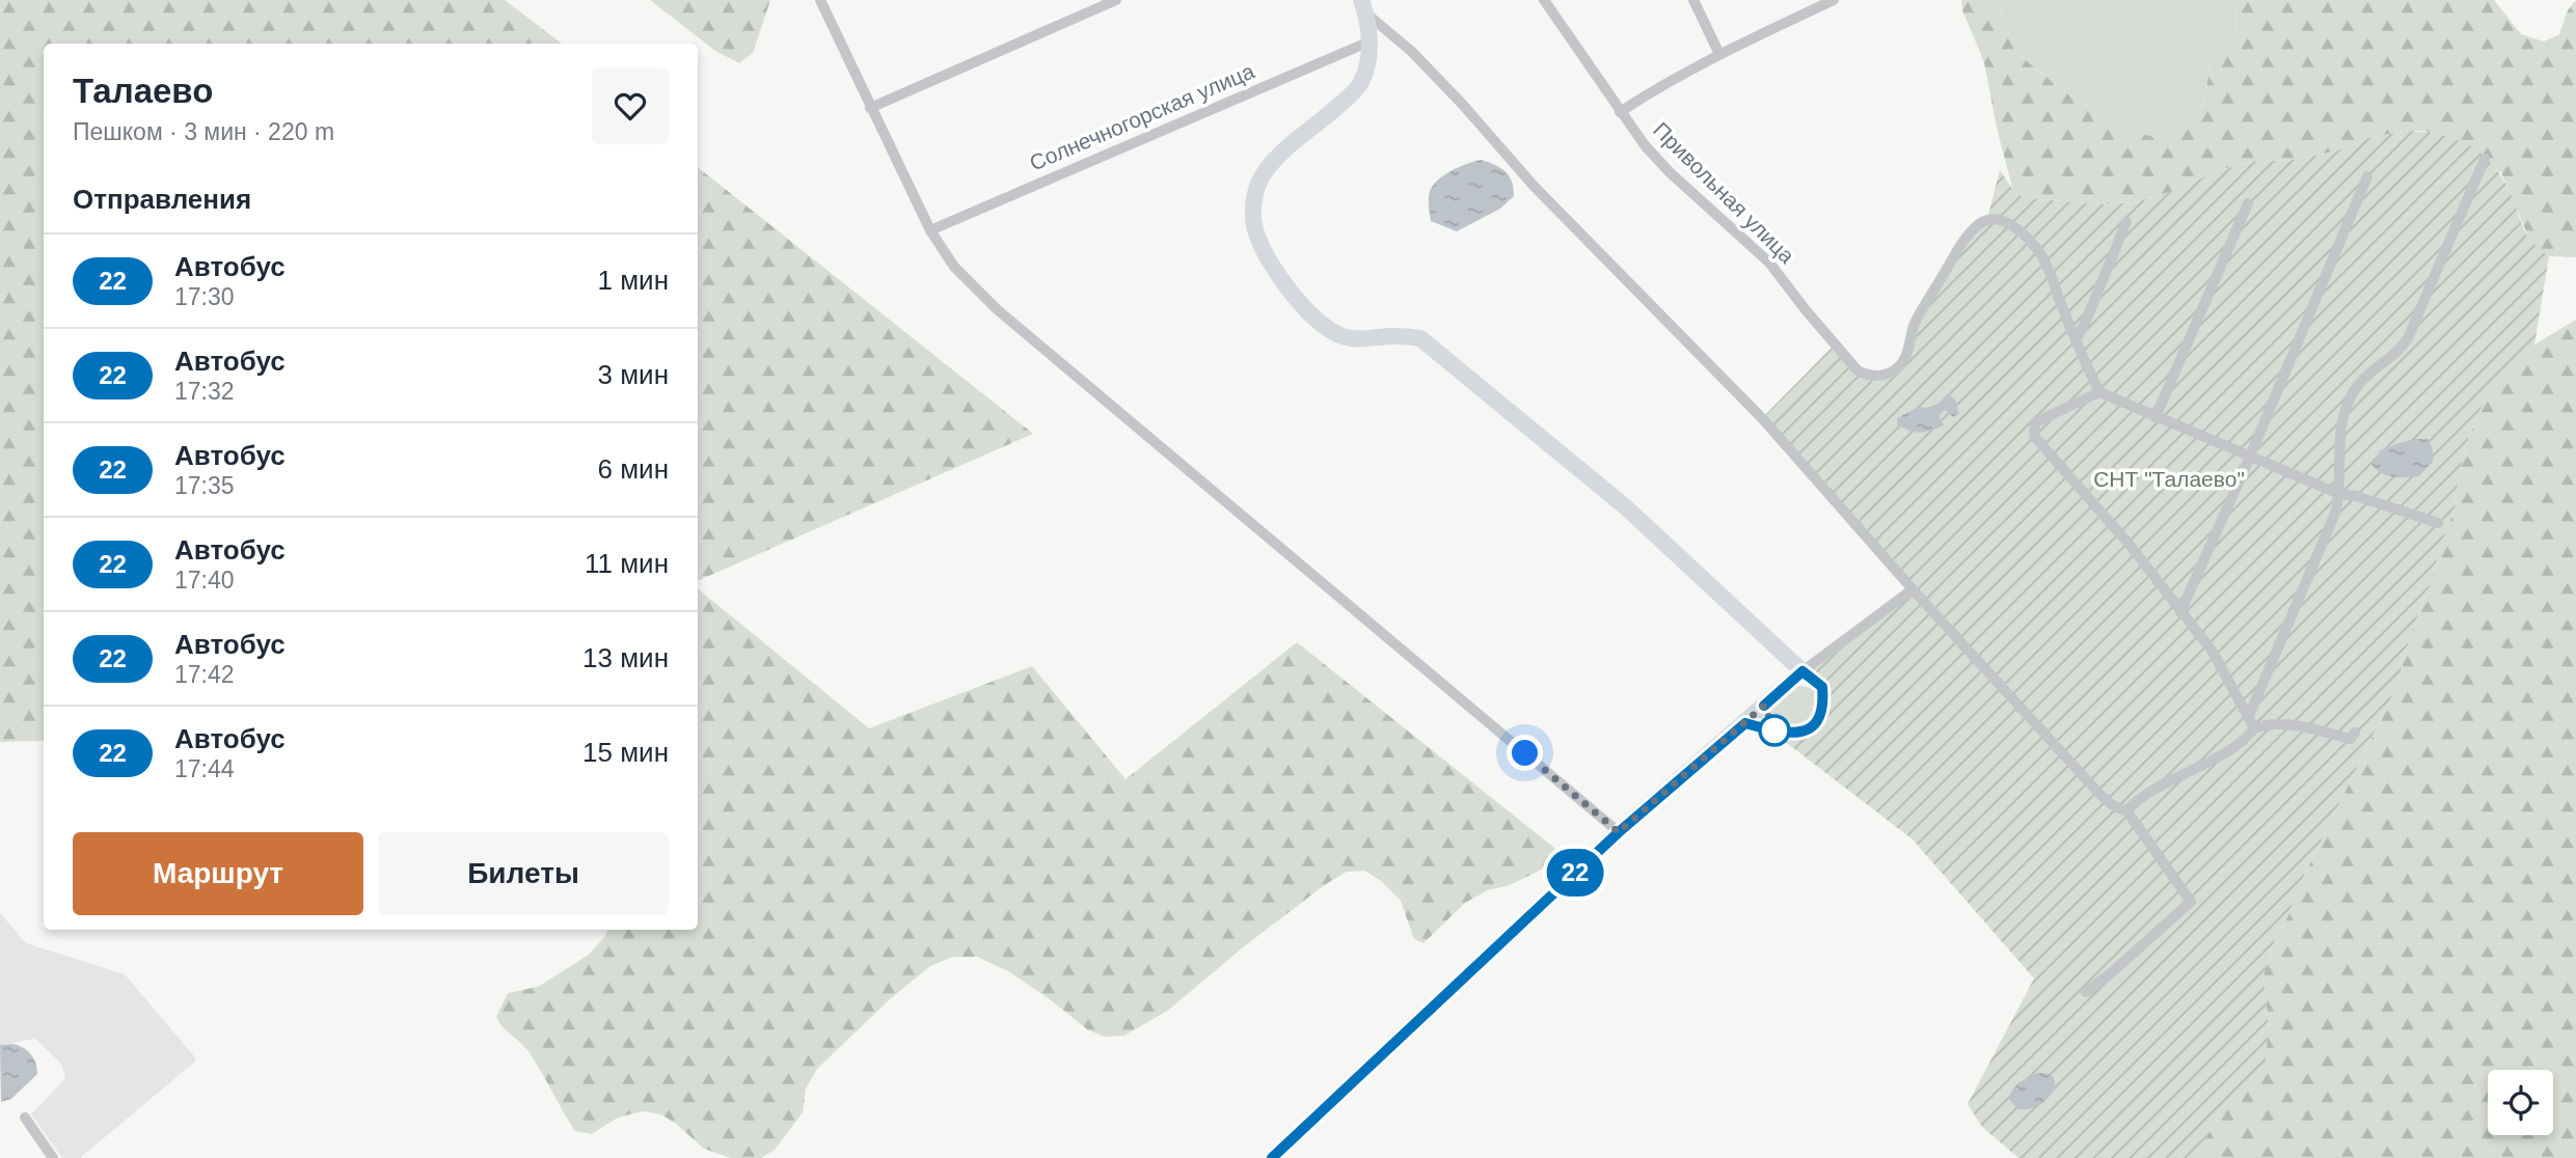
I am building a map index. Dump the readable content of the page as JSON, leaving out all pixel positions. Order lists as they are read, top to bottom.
{
  "streets": {
    "street": ["Солнечногорская улица", "Привольная улица"]
  },
  "parks": ["СНТ \"Талаево\""],
  "lines": ["bus line 22"],
  "page": {
    "on_map": "22",
    "heading": [
      ["Талаево", "Пешком · 3 мин · 220 m"],
      "Отправления"
    ],
    "list": [
      {
        "mark": "22",
        "name": "Автобус",
        "note": "17:30",
        "value": "1 мин"
      },
      {
        "mark": "22",
        "name": "Автобус",
        "note": "17:32",
        "value": "3 мин"
      },
      {
        "mark": "22",
        "name": "Автобус",
        "note": "17:35",
        "value": "6 мин"
      },
      {
        "mark": "22",
        "name": "Автобус",
        "note": "17:40",
        "value": "11 мин"
      },
      {
        "mark": "22",
        "name": "Автобус",
        "note": "17:42",
        "value": "13 мин"
      },
      {
        "mark": "22",
        "name": "Автобус",
        "note": "17:44",
        "value": "15 мин"
      }
    ],
    "buttons": ["Маршрут", "Билеты"]
  }
}
